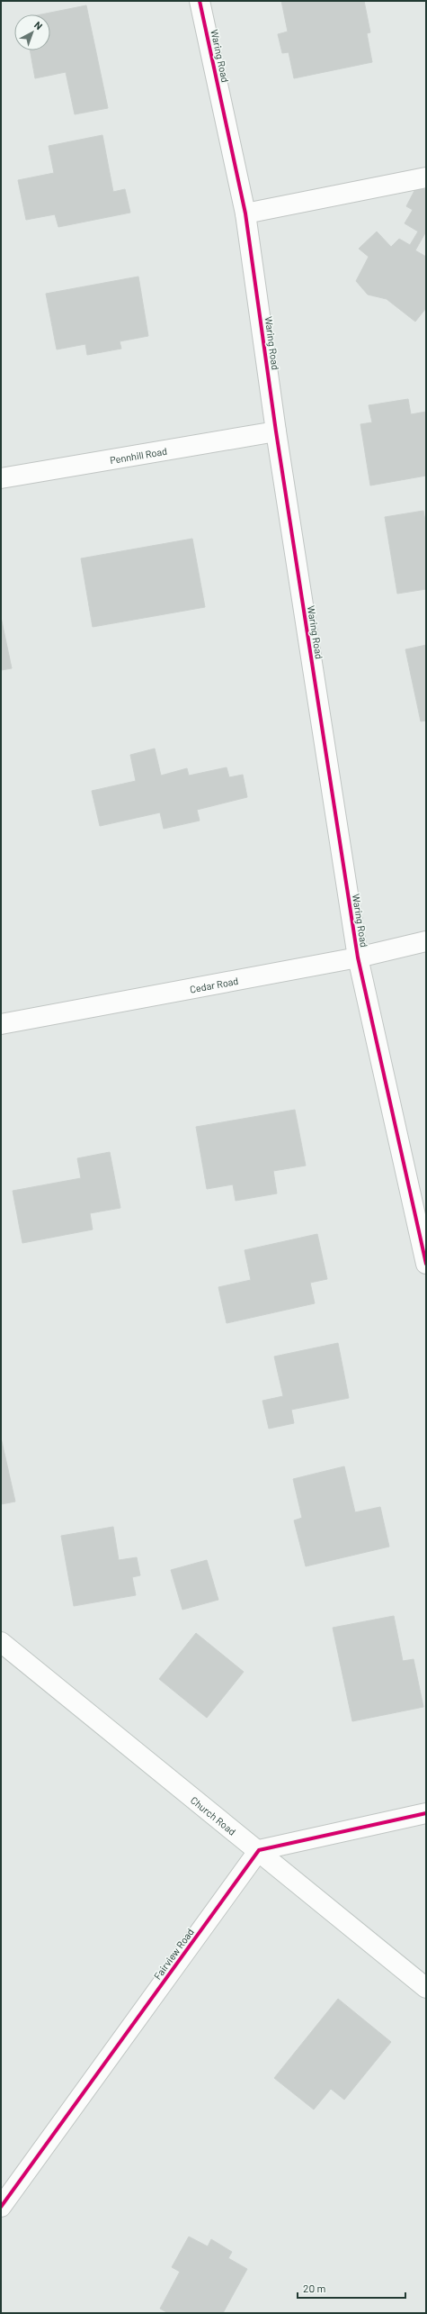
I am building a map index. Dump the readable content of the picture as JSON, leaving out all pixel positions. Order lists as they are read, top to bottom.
{
  "streets": {
    "street": [
      "Waring Road",
      "Pennhill Road",
      "Cedar Road",
      "Church Road",
      "Fairview Road"
    ]
  },
  "crossings": [
    ["Waring Road", "Pennhill Road"],
    ["Waring Road", "Cedar Road"],
    ["Church Road", "Fairview Road"]
  ],
  "scale_bar": "20 m",
  "north": "top right"
}
